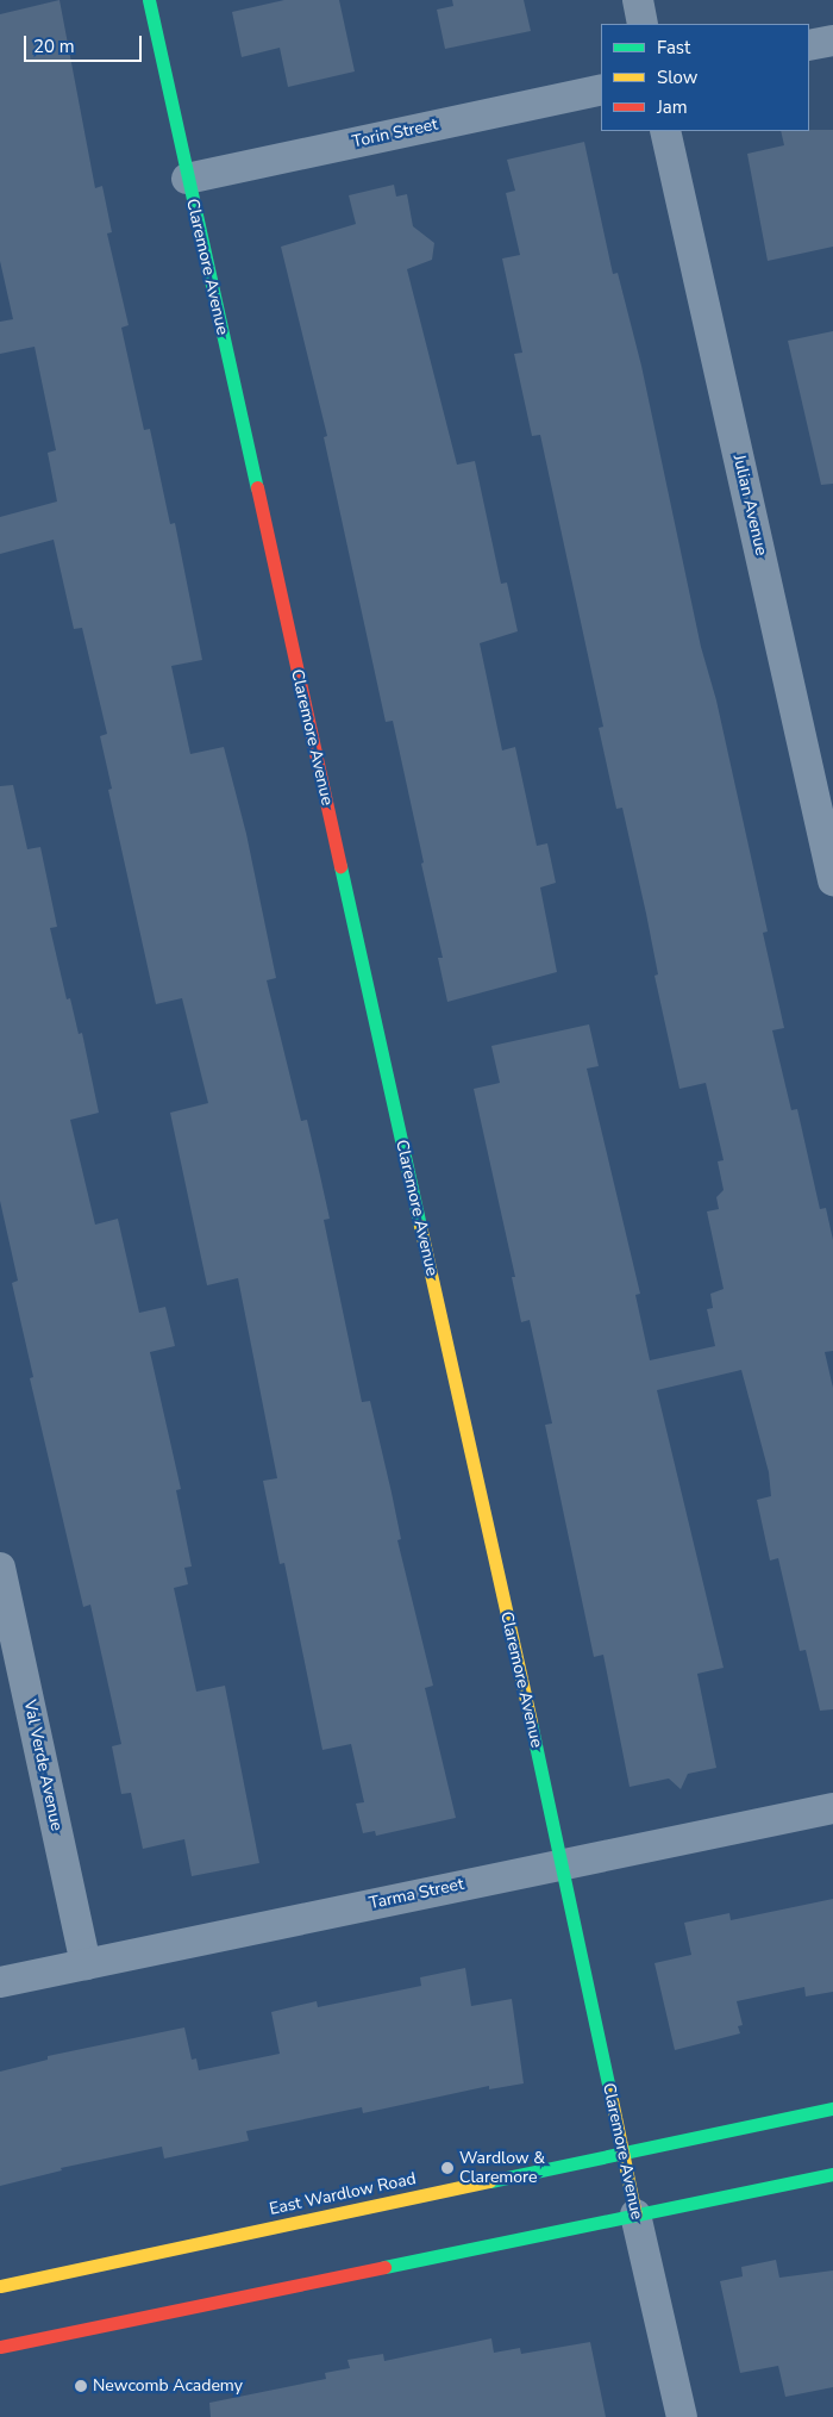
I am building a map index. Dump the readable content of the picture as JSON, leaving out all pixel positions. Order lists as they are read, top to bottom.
{
  "streets": {
    "street": [
      "Torin Street",
      "Claremore Avenue",
      "Julian Avenue",
      "Val Verde Avenue",
      "Tarma Street",
      "East Wardlow Road"
    ]
  },
  "crossings": [
    ["Torin Street", "Claremore Avenue"],
    ["Claremore Avenue", "Tarma Street"],
    ["Claremore Avenue", "East Wardlow Road"],
    ["Val Verde Avenue", "Tarma Street"]
  ],
  "places": ["Wardlow & Claremore", "Newcomb Academy"],
  "legend": ["Fast", "Slow", "Jam"],
  "scale_bar": "20 m"
}
